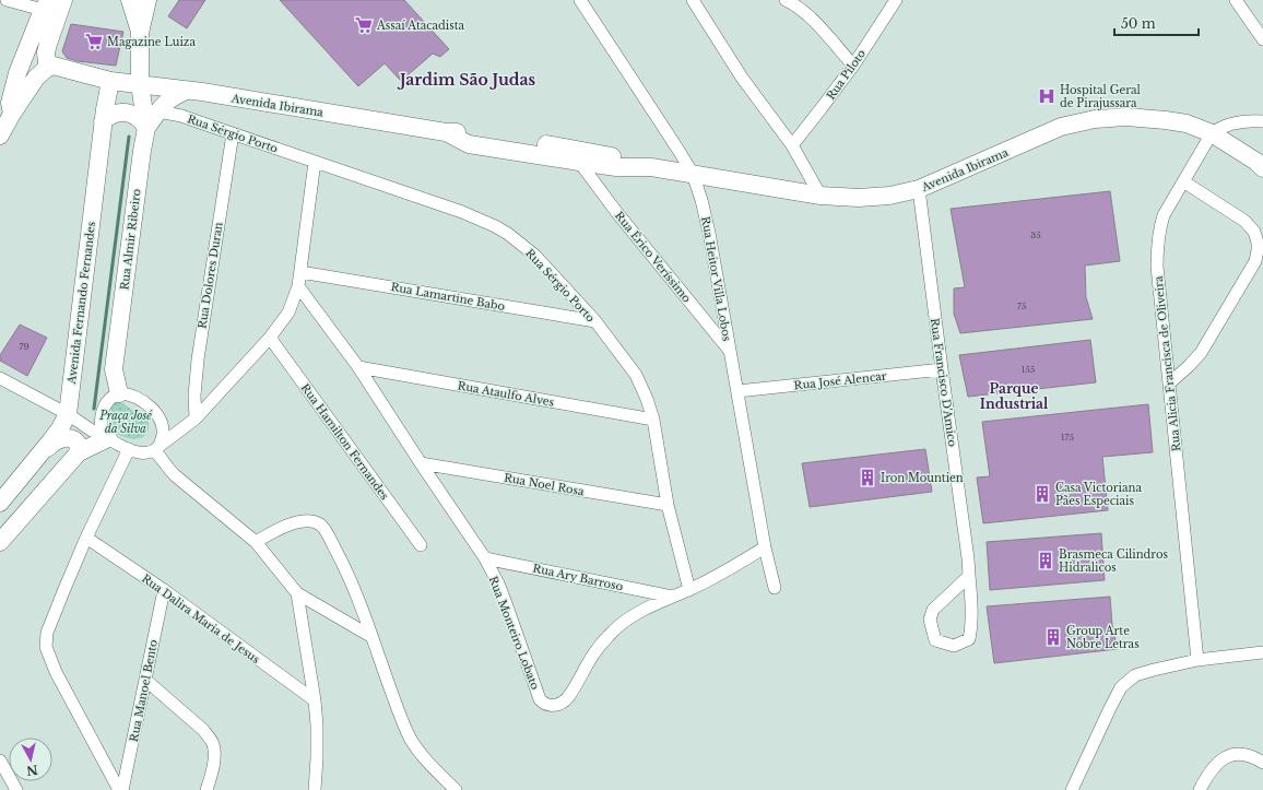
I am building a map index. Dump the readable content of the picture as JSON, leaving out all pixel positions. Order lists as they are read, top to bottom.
{
  "streets": {
    "main road": ["Avenida Ibirama", "Rua Almir Ribeiro", "Avenida Fernando Fernandes"],
    "street": [
      "Rua Piloto",
      "Rua Sérgio Porto",
      "Rua Érico Veríssimo",
      "Rua Dolores Duran",
      "Rua Heitor Villa Lobos",
      "Rua Lamartine Babo",
      "Rua Alicia Francisca de Oliveira",
      "Rua José Alencar",
      "Rua Francisco D'Amico",
      "Rua Ataulfo Alves",
      "Rua Hamilton Fernandes",
      "Rua Noel Rosa",
      "Rua Ary Barroso",
      "Rua Dalira Maria de Jesus",
      "Rua Monteiro Lobato",
      "Rua Manoel Bento"
    ]
  },
  "crossings": [
    ["Avenida Ibirama", "Rua Almir Ribeiro"],
    ["Avenida Ibirama", "Rua Érico Veríssimo"],
    ["Avenida Ibirama", "Rua Heitor Villa Lobos"],
    ["Avenida Ibirama", "Avenida Fernando Fernandes"],
    ["Avenida Ibirama", "Rua Alicia Francisca de Oliveira"],
    ["Avenida Ibirama", "Rua Francisco D'Amico"],
    ["Rua Sérgio Porto", "Rua Dolores Duran"],
    ["Rua Sérgio Porto", "Rua Lamartine Babo"],
    ["Rua Sérgio Porto", "Rua Ataulfo Alves"],
    ["Rua Sérgio Porto", "Rua Noel Rosa"],
    ["Rua Sérgio Porto", "Rua Monteiro Lobato"],
    ["Rua Érico Veríssimo", "Rua Heitor Villa Lobos"],
    ["Rua Heitor Villa Lobos", "Rua José Alencar"],
    ["Rua Heitor Villa Lobos", "Rua Monteiro Lobato"],
    ["Rua José Alencar", "Rua Francisco D'Amico"],
    ["Rua Ataulfo Alves", "Rua Monteiro Lobato"],
    ["Rua Noel Rosa", "Rua Monteiro Lobato"],
    ["Rua Ary Barroso", "Rua Monteiro Lobato"],
    ["Rua Dalira Maria de Jesus", "Rua Manoel Bento"]
  ],
  "districts": ["Jardim São Judas", "Parque Industrial"],
  "parks": ["Praça José da Silva"],
  "places": {
    "supermarket": ["Assaí Atacadista", "Magazine Luiza"],
    "hospital": ["Hospital Geral de Pirajussara"],
    "building": [
      "Iron Mountien",
      "Casa Victoriana Pães Especiais",
      "Brasmeca Cilindros Hidralicos",
      "Group Arte Nobre Letras"
    ]
  },
  "house_numbers": [
    "35",
    "75",
    "79",
    "155",
    "175"
  ],
  "scale_bar": "50 m",
  "north": "bottom"
}
